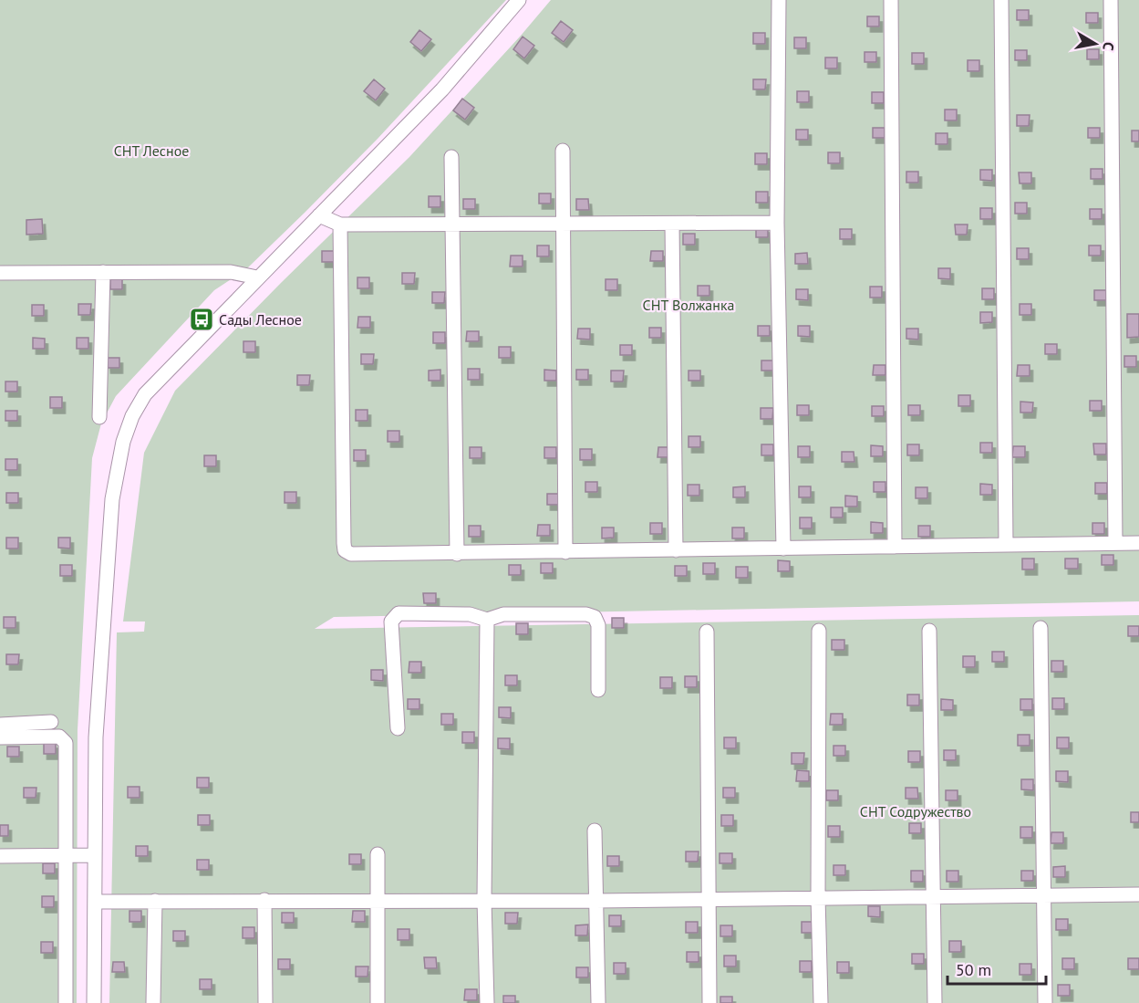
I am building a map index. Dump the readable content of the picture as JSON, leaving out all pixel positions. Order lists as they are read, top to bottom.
{
  "parks": ["СНТ Лесное", "СНТ Волжанка", "СНТ Содружество"],
  "places": {
    "bus stop": ["Сады Лесное"]
  },
  "scale_bar": "50 m",
  "north": "right"
}
